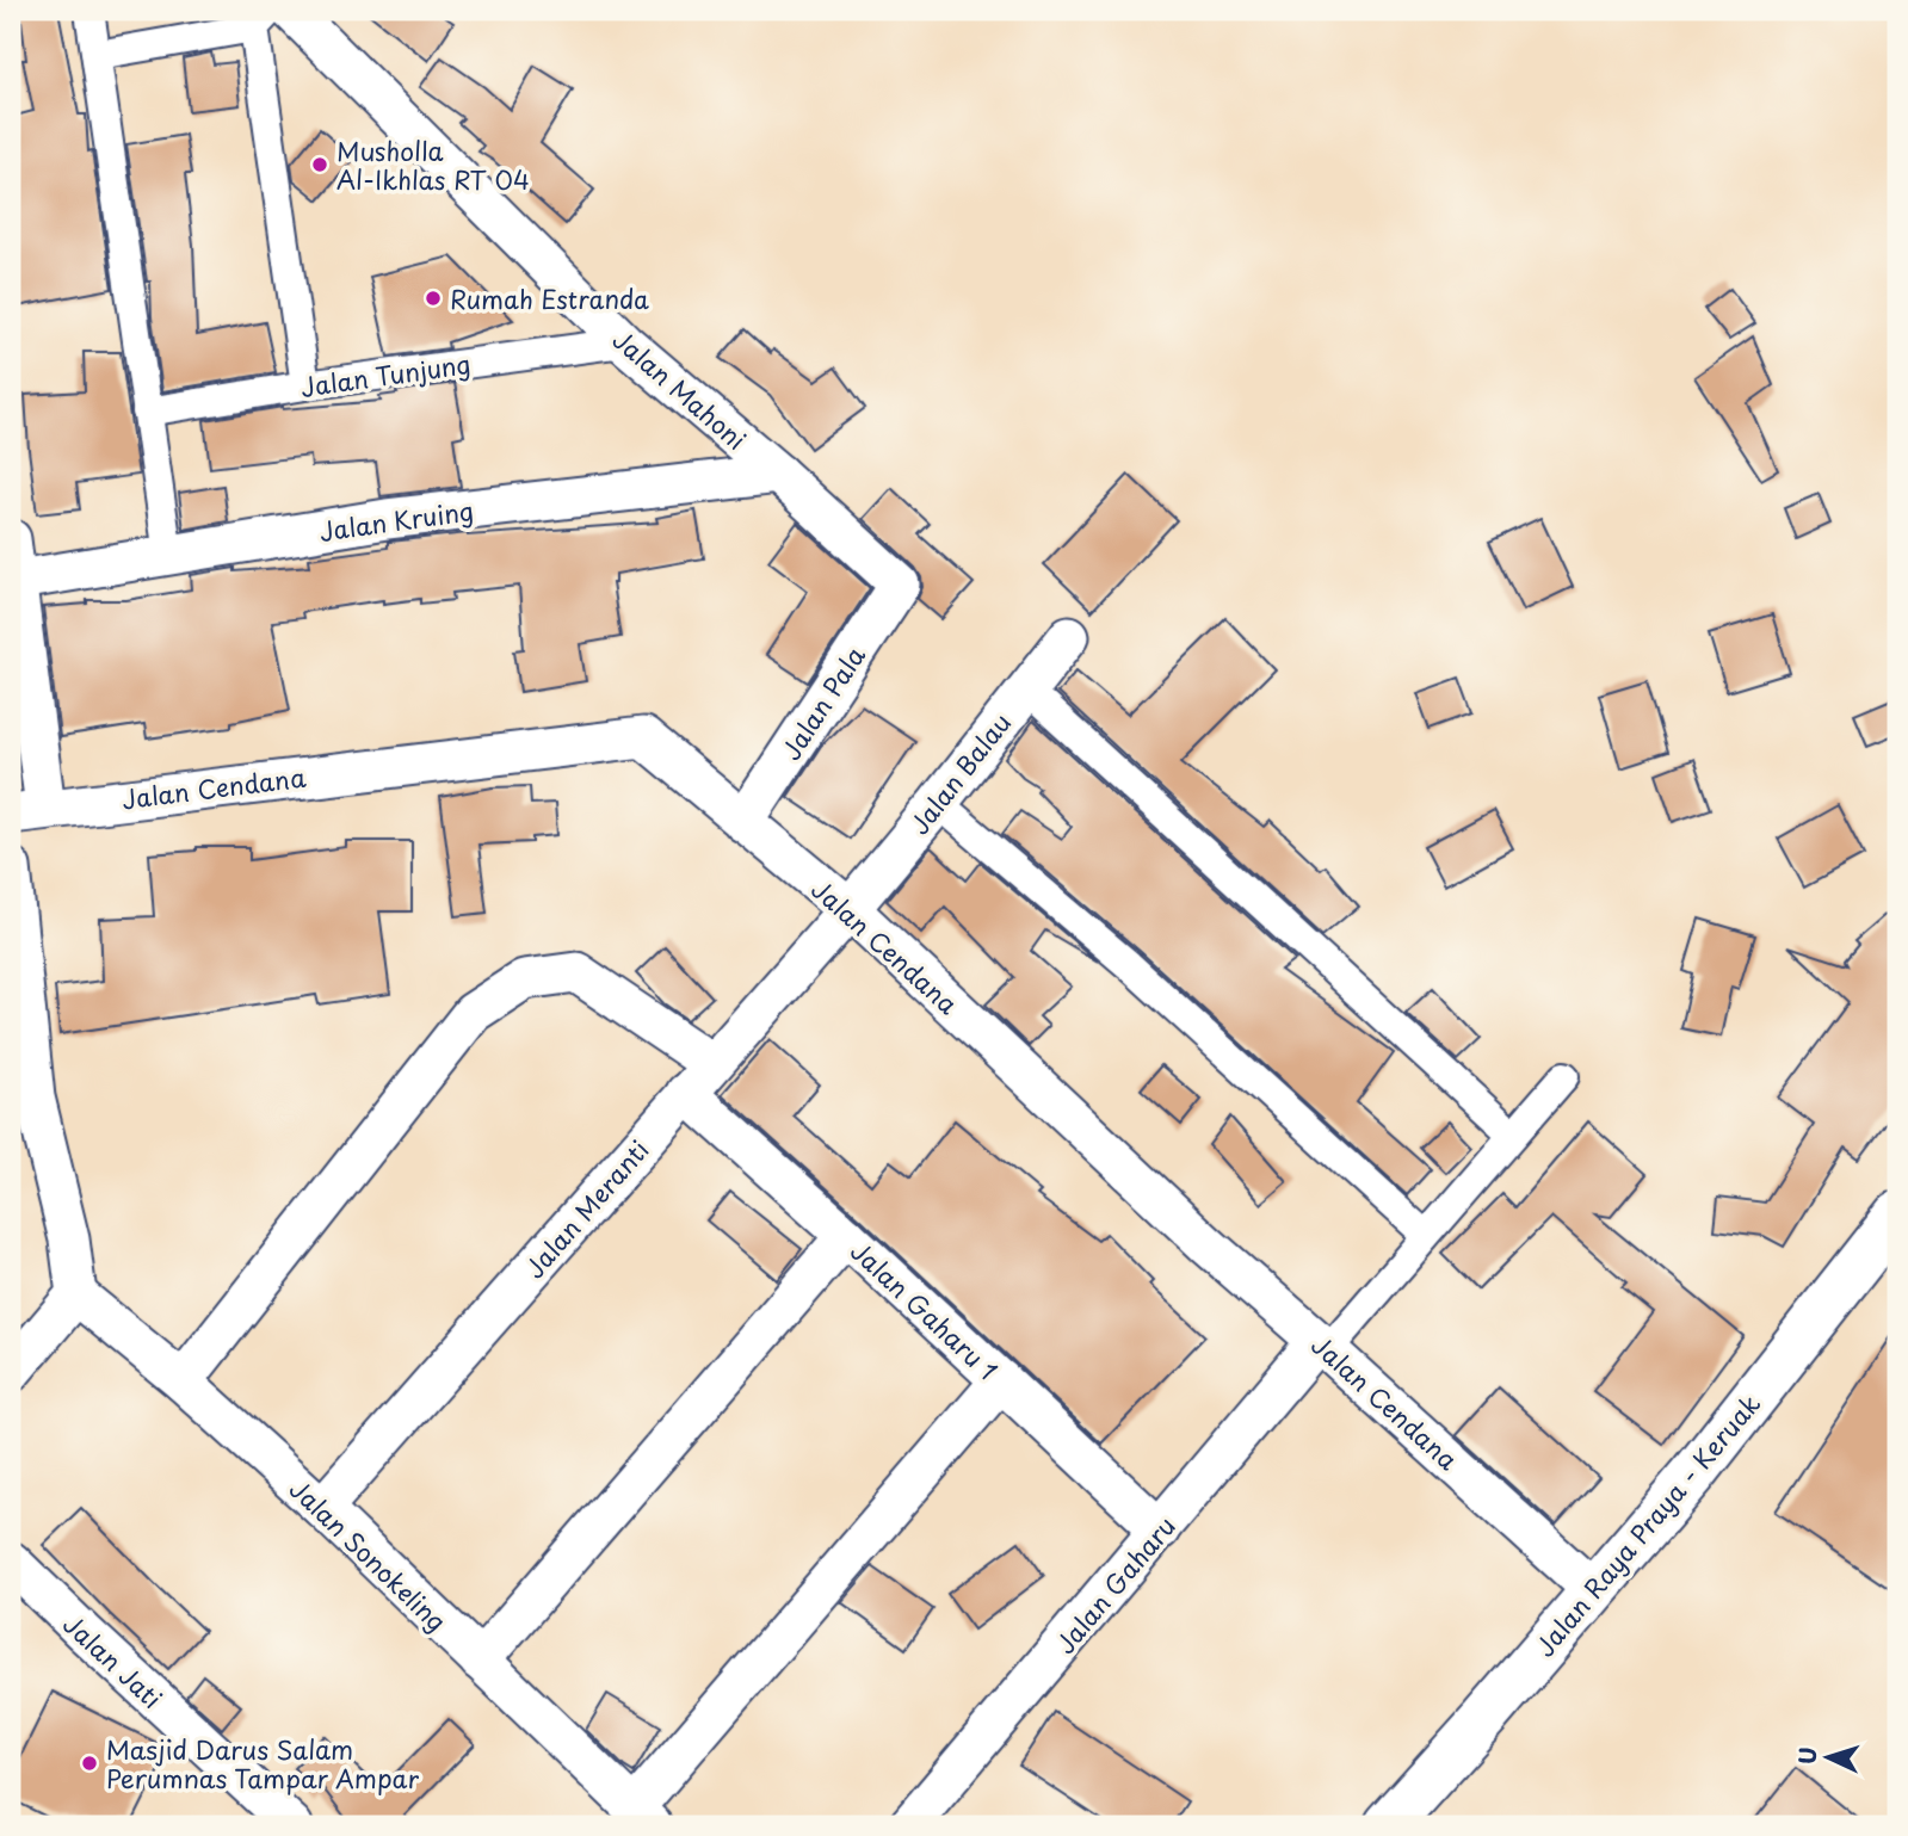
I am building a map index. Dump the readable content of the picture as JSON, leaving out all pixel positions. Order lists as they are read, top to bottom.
{
  "streets": {
    "main road": ["Jalan Raya Praya - Keruak"],
    "street": [
      "Jalan Tunjung",
      "Jalan Mahoni",
      "Jalan Kruing",
      "Jalan Pala",
      "Jalan Balau",
      "Jalan Cendana",
      "Jalan Meranti",
      "Jalan Gaharu 1",
      "Jalan Sonokeling",
      "Jalan Gaharu",
      "Jalan Jati"
    ]
  },
  "crossings": [
    ["Jalan Tunjung", "Jalan Mahoni"],
    ["Jalan Mahoni", "Jalan Kruing"],
    ["Jalan Mahoni", "Jalan Pala"],
    ["Jalan Pala", "Jalan Cendana"],
    ["Jalan Balau", "Jalan Cendana"],
    ["Jalan Balau", "Jalan Meranti"],
    ["Jalan Cendana", "Jalan Meranti"],
    ["Jalan Cendana", "Jalan Raya Praya - Keruak"],
    ["Jalan Cendana", "Jalan Gaharu"],
    ["Jalan Meranti", "Jalan Gaharu 1"],
    ["Jalan Meranti", "Jalan Sonokeling"],
    ["Jalan Gaharu 1", "Jalan Sonokeling"],
    ["Jalan Gaharu 1", "Jalan Gaharu"]
  ],
  "places": ["Musholla Al-Ikhlas RT 04", "Rumah Estranda", "Masjid Darus Salam Perumnas Tampar Ampar"],
  "north": "left"
}
